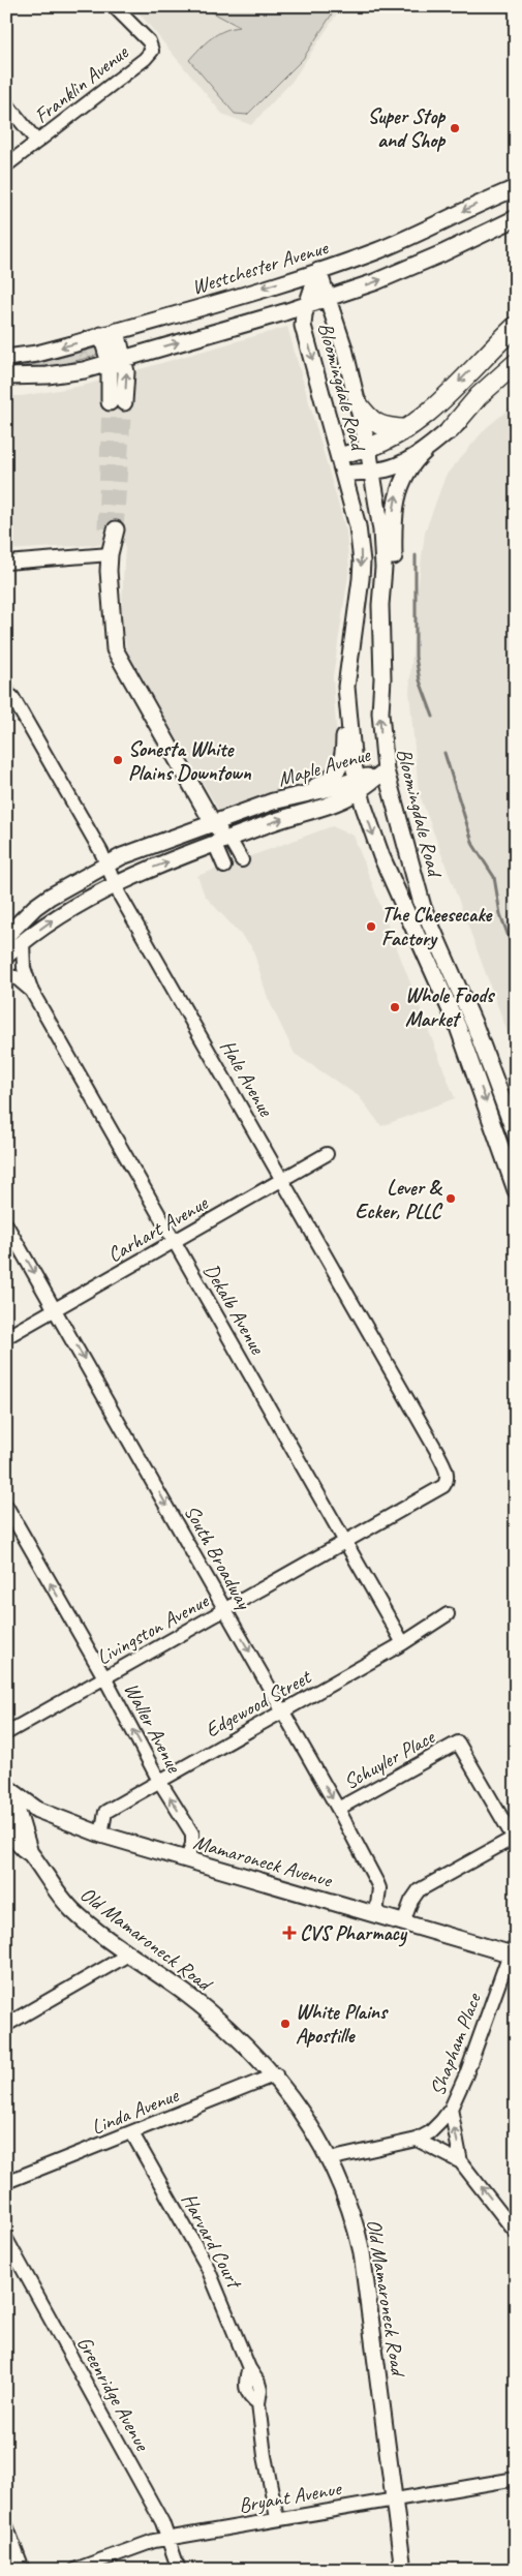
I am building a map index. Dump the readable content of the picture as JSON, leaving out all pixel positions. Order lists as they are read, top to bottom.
{
  "streets": {
    "main road": [
      "Westchester Avenue",
      "Bloomingdale Road",
      "Maple Avenue",
      "Mamaroneck Avenue",
      "Old Mamaroneck Road"
    ],
    "street": [
      "Franklin Avenue",
      "Hale Avenue",
      "Carhart Avenue",
      "Dekalb Avenue",
      "South Broadway",
      "Livingston Avenue",
      "Edgewood Street",
      "Waller Avenue",
      "Schuyler Place",
      "Shapham Place",
      "Linda Avenue",
      "Harvard Court",
      "Greenridge Avenue",
      "Bryant Avenue"
    ]
  },
  "crossings": [
    ["Westchester Avenue", "Bloomingdale Road"],
    ["Bloomingdale Road", "Maple Avenue"],
    ["Maple Avenue", "Hale Avenue"],
    ["Maple Avenue", "Dekalb Avenue"],
    ["Hale Avenue", "Carhart Avenue"],
    ["Hale Avenue", "Livingston Avenue"],
    ["Carhart Avenue", "Dekalb Avenue"],
    ["Carhart Avenue", "South Broadway"],
    ["Dekalb Avenue", "Livingston Avenue"],
    ["Dekalb Avenue", "Edgewood Street"],
    ["South Broadway", "Livingston Avenue"],
    ["South Broadway", "Edgewood Street"],
    ["South Broadway", "Schuyler Place"],
    ["South Broadway", "Mamaroneck Avenue"],
    ["Livingston Avenue", "Waller Avenue"],
    ["Edgewood Street", "Waller Avenue"],
    ["Edgewood Street", "Mamaroneck Avenue"],
    ["Waller Avenue", "Mamaroneck Avenue"],
    ["Mamaroneck Avenue", "Old Mamaroneck Road"],
    ["Mamaroneck Avenue", "Shapham Place"],
    ["Old Mamaroneck Road", "Shapham Place"],
    ["Old Mamaroneck Road", "Linda Avenue"],
    ["Old Mamaroneck Road", "Bryant Avenue"],
    ["Linda Avenue", "Harvard Court"],
    ["Harvard Court", "Bryant Avenue"],
    ["Greenridge Avenue", "Bryant Avenue"]
  ],
  "one_way": ["South Broadway", "Waller Avenue"],
  "places": {
    "other": [
      "Super Stop and Shop",
      "Sonesta White Plains Downtown",
      "The Cheesecake Factory",
      "Whole Foods Market",
      "Lever & Ecker, PLLC",
      "White Plains Apostille"
    ],
    "health": ["CVS Pharmacy"]
  }
}
